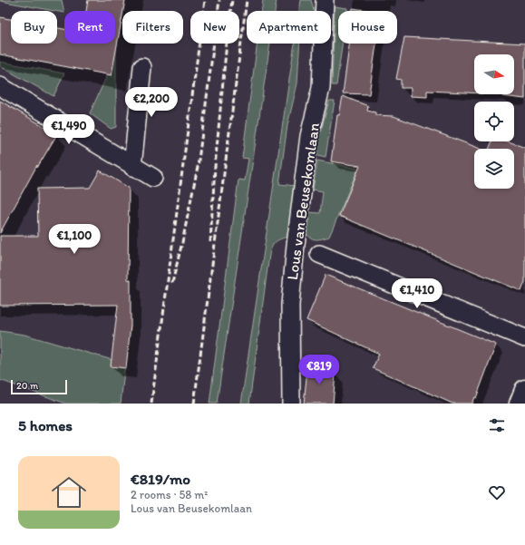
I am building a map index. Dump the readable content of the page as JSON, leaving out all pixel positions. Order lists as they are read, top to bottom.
{
  "streets": {
    "street": ["Lous van Beusekomlaan"]
  },
  "scale_bar": "20 m",
  "north": "right",
  "page": {
    "chip": [
      "Buy",
      "Rent",
      "Filters",
      "New",
      "Apartment",
      "House"
    ],
    "price": [
      "€2,200",
      "€1,490",
      "€1,100",
      "€1,410",
      "€819"
    ],
    "scale": "20 m",
    "heading": "5 homes",
    "list": [
      {
        "name": "€819/mo",
        "note": "2 rooms · 58 m² · Lous van Beusekomlaan"
      }
    ]
  }
}
